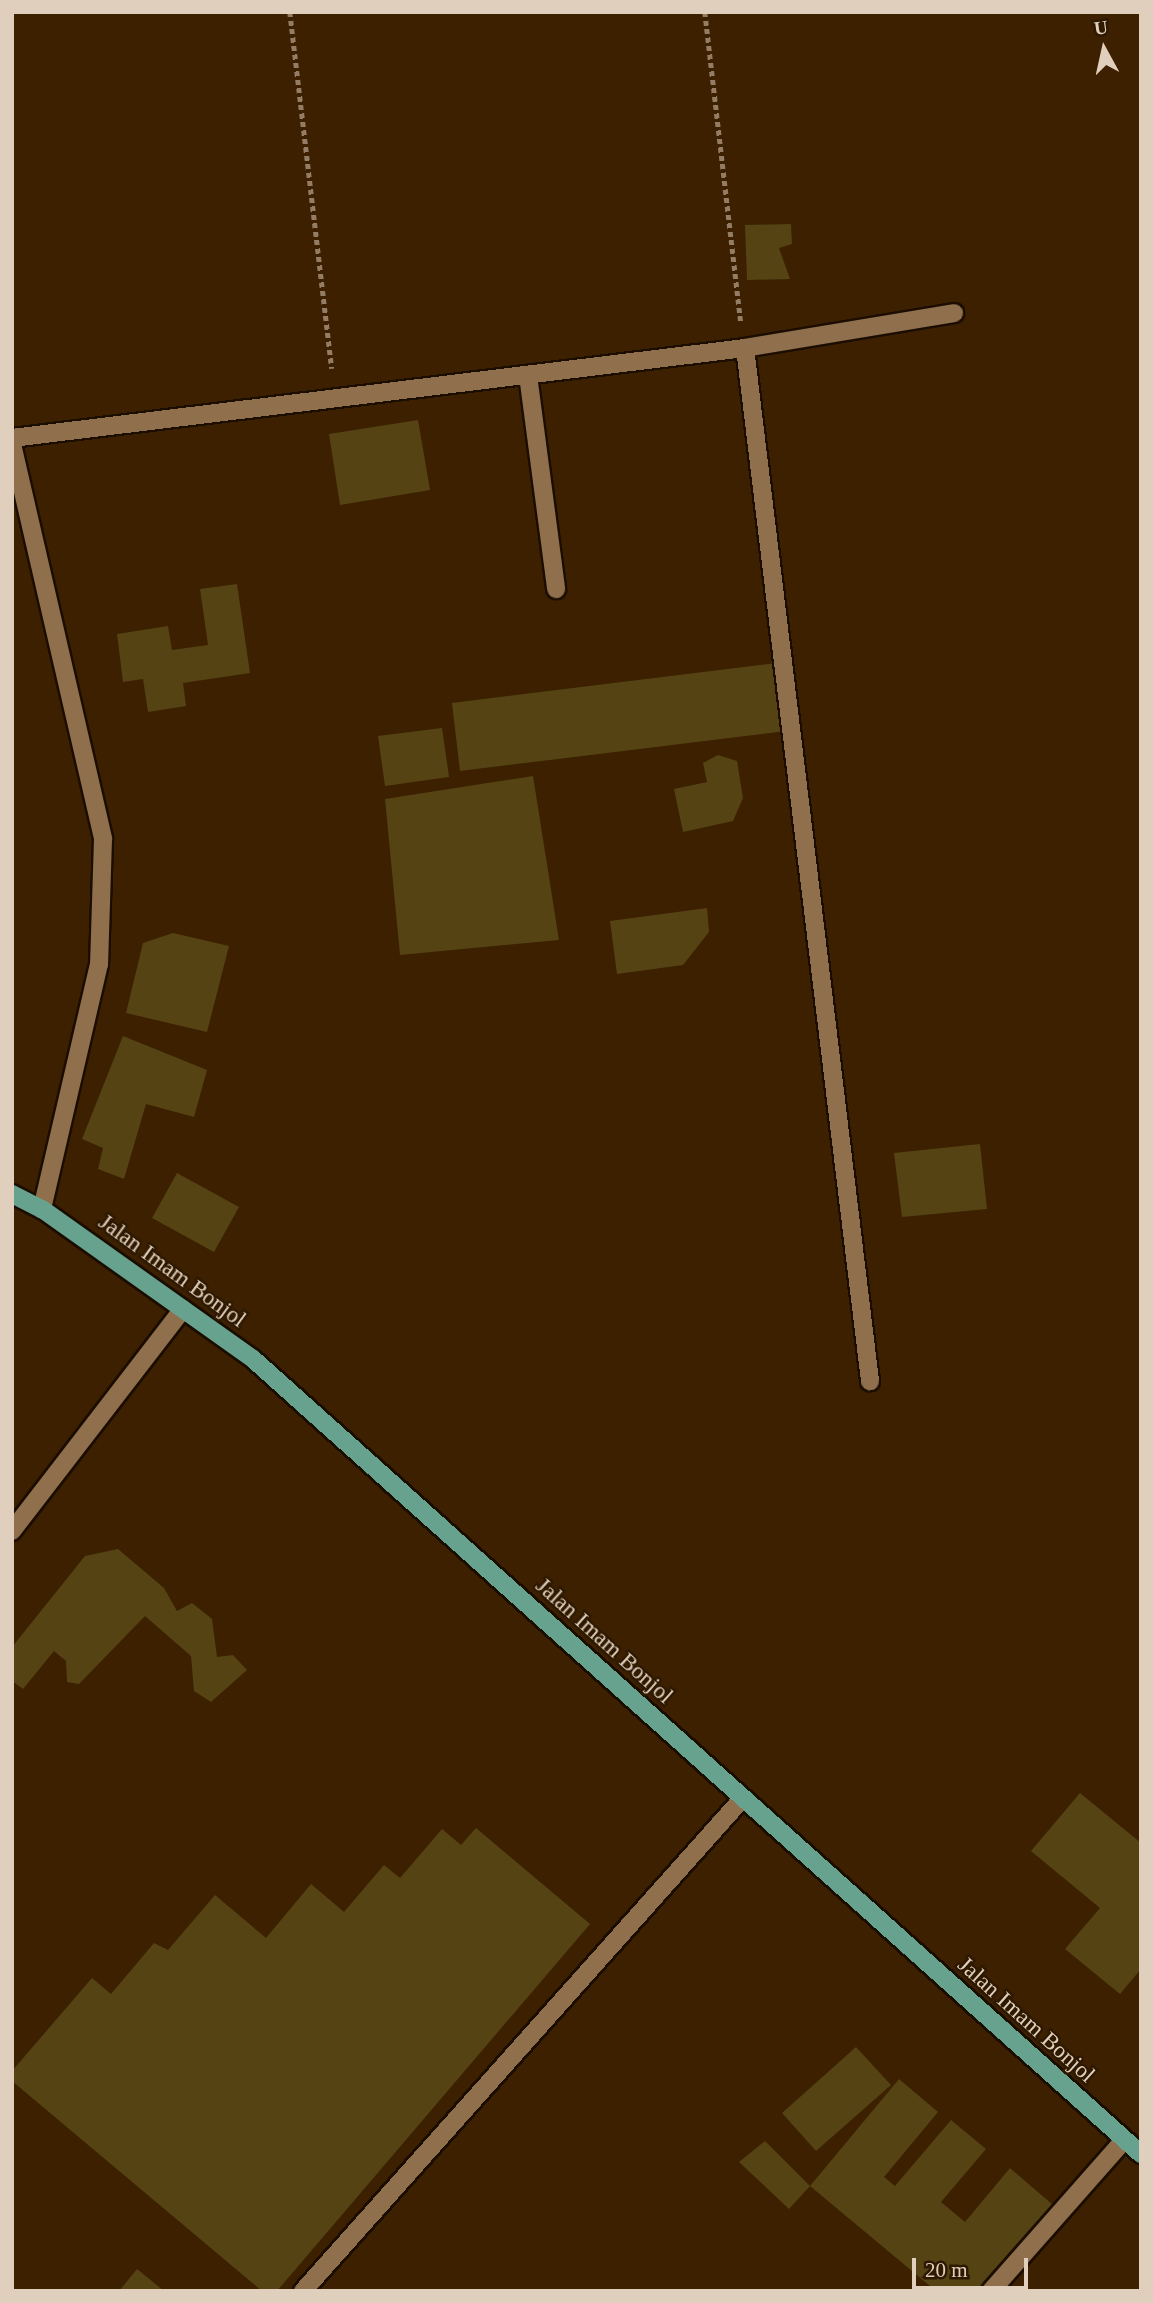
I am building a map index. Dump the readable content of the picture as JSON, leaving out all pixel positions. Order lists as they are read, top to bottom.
{
  "streets": {
    "main road": ["Jalan Imam Bonjol"]
  },
  "scale_bar": "20 m",
  "north": "top"
}
